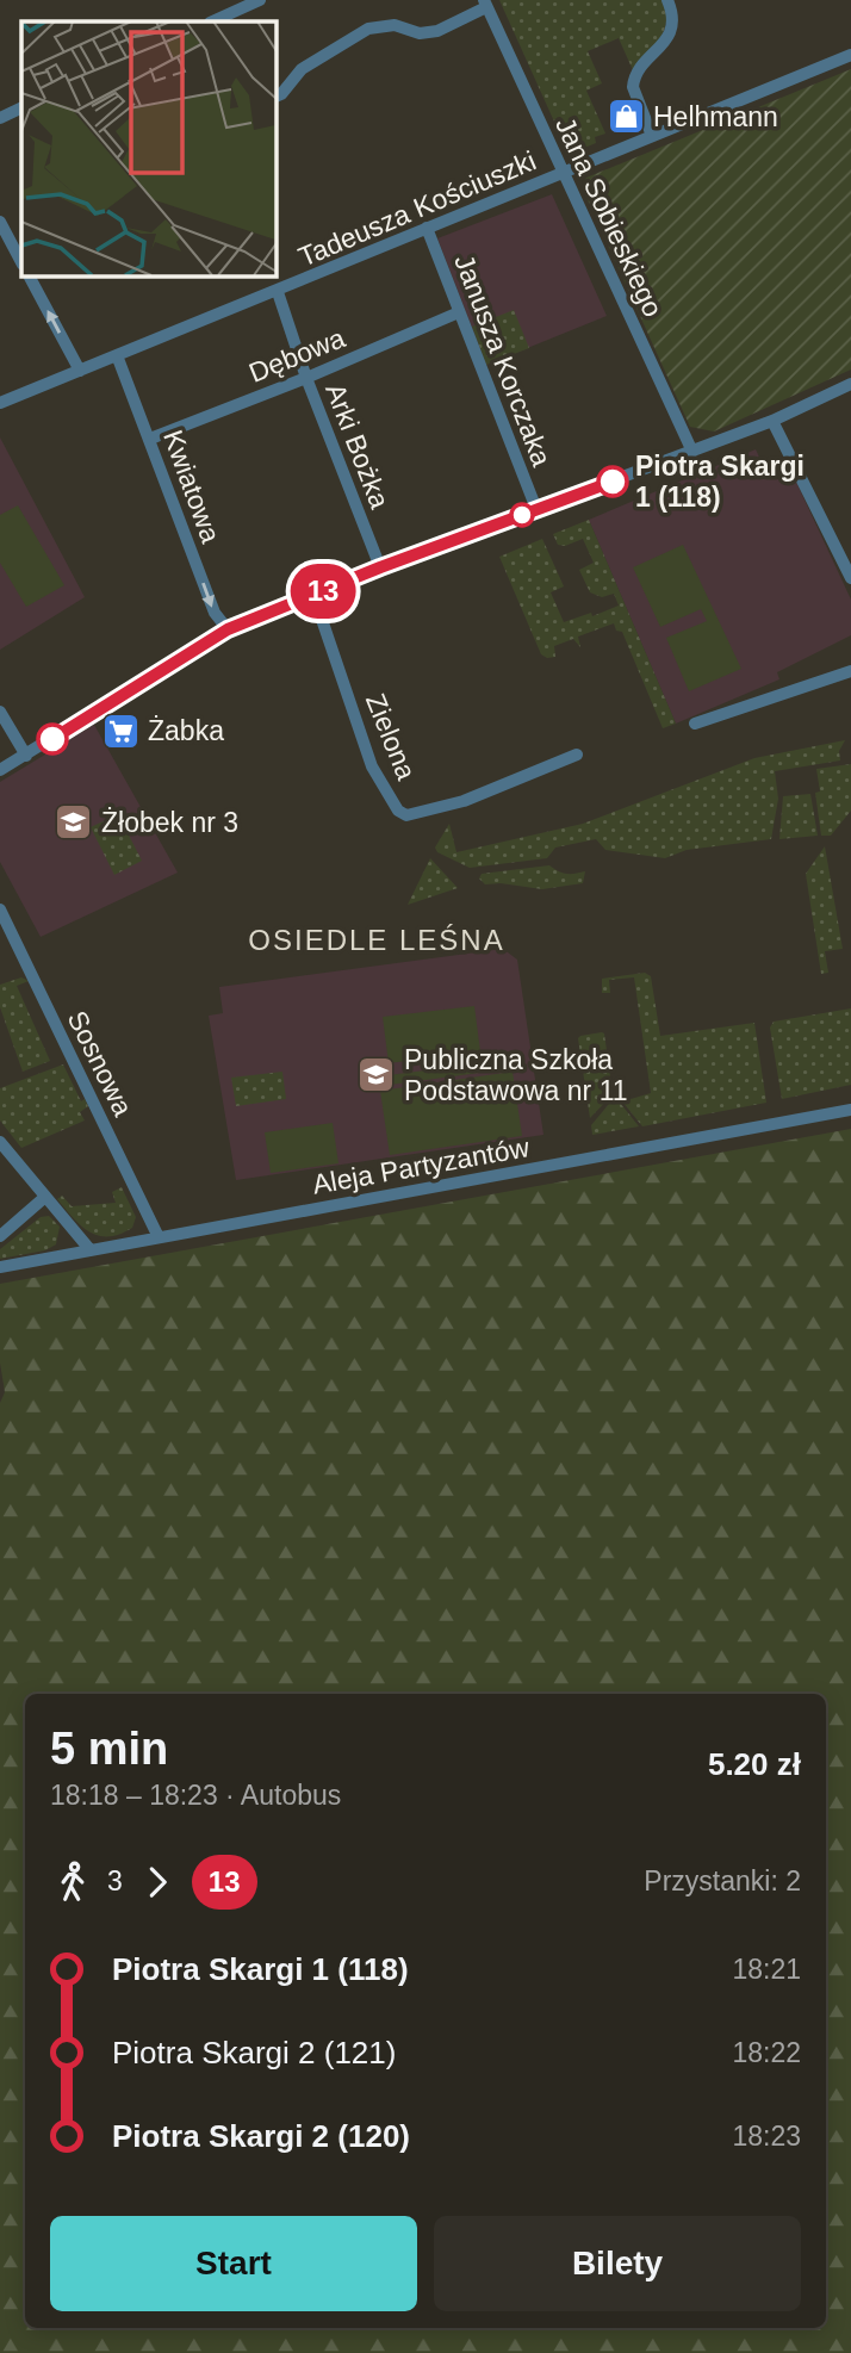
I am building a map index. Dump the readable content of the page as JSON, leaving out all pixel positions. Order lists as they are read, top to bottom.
{
  "streets": {
    "street": [
      "Tadeusza Kościuszki",
      "Jana Sobieskiego",
      "Dębowa",
      "Janusza Korczaka",
      "Arki Bożka",
      "Kwiatowa",
      "Zielona",
      "Sosnowa",
      "Aleja Partyzantów"
    ]
  },
  "crossings": [
    ["Tadeusza Kościuszki", "Jana Sobieskiego"],
    ["Tadeusza Kościuszki", "Janusza Korczaka"],
    ["Tadeusza Kościuszki", "Arki Bożka"],
    ["Tadeusza Kościuszki", "Kwiatowa"],
    ["Dębowa", "Janusza Korczaka"],
    ["Dębowa", "Arki Bożka"],
    ["Dębowa", "Kwiatowa"],
    ["Sosnowa", "Aleja Partyzantów"]
  ],
  "one_way": ["Kwiatowa"],
  "districts": ["OSIEDLE LEŚNA"],
  "places": {
    "shop": ["Helhmann"],
    "other": ["Piotra Skargi 1 (118)"],
    "supermarket": ["Żabka"],
    "school or university": ["Żłobek nr 3", "Publiczna Szkoła Podstawowa nr 11"]
  },
  "lines": ["bus line 13"],
  "page": {
    "on_map": "13",
    "heading": ["5 min", "18:18 – 18:23 · Autobus", "5.20 zł"],
    "legs": ["3", "13", "Przystanki: 2"],
    "list": [
      {
        "name": "Piotra Skargi 1 (118)",
        "value": "18:21"
      },
      {
        "name": "Piotra Skargi 2 (121)",
        "value": "18:22"
      },
      {
        "name": "Piotra Skargi 2 (120)",
        "value": "18:23"
      }
    ],
    "buttons": ["Start", "Bilety"]
  }
}
